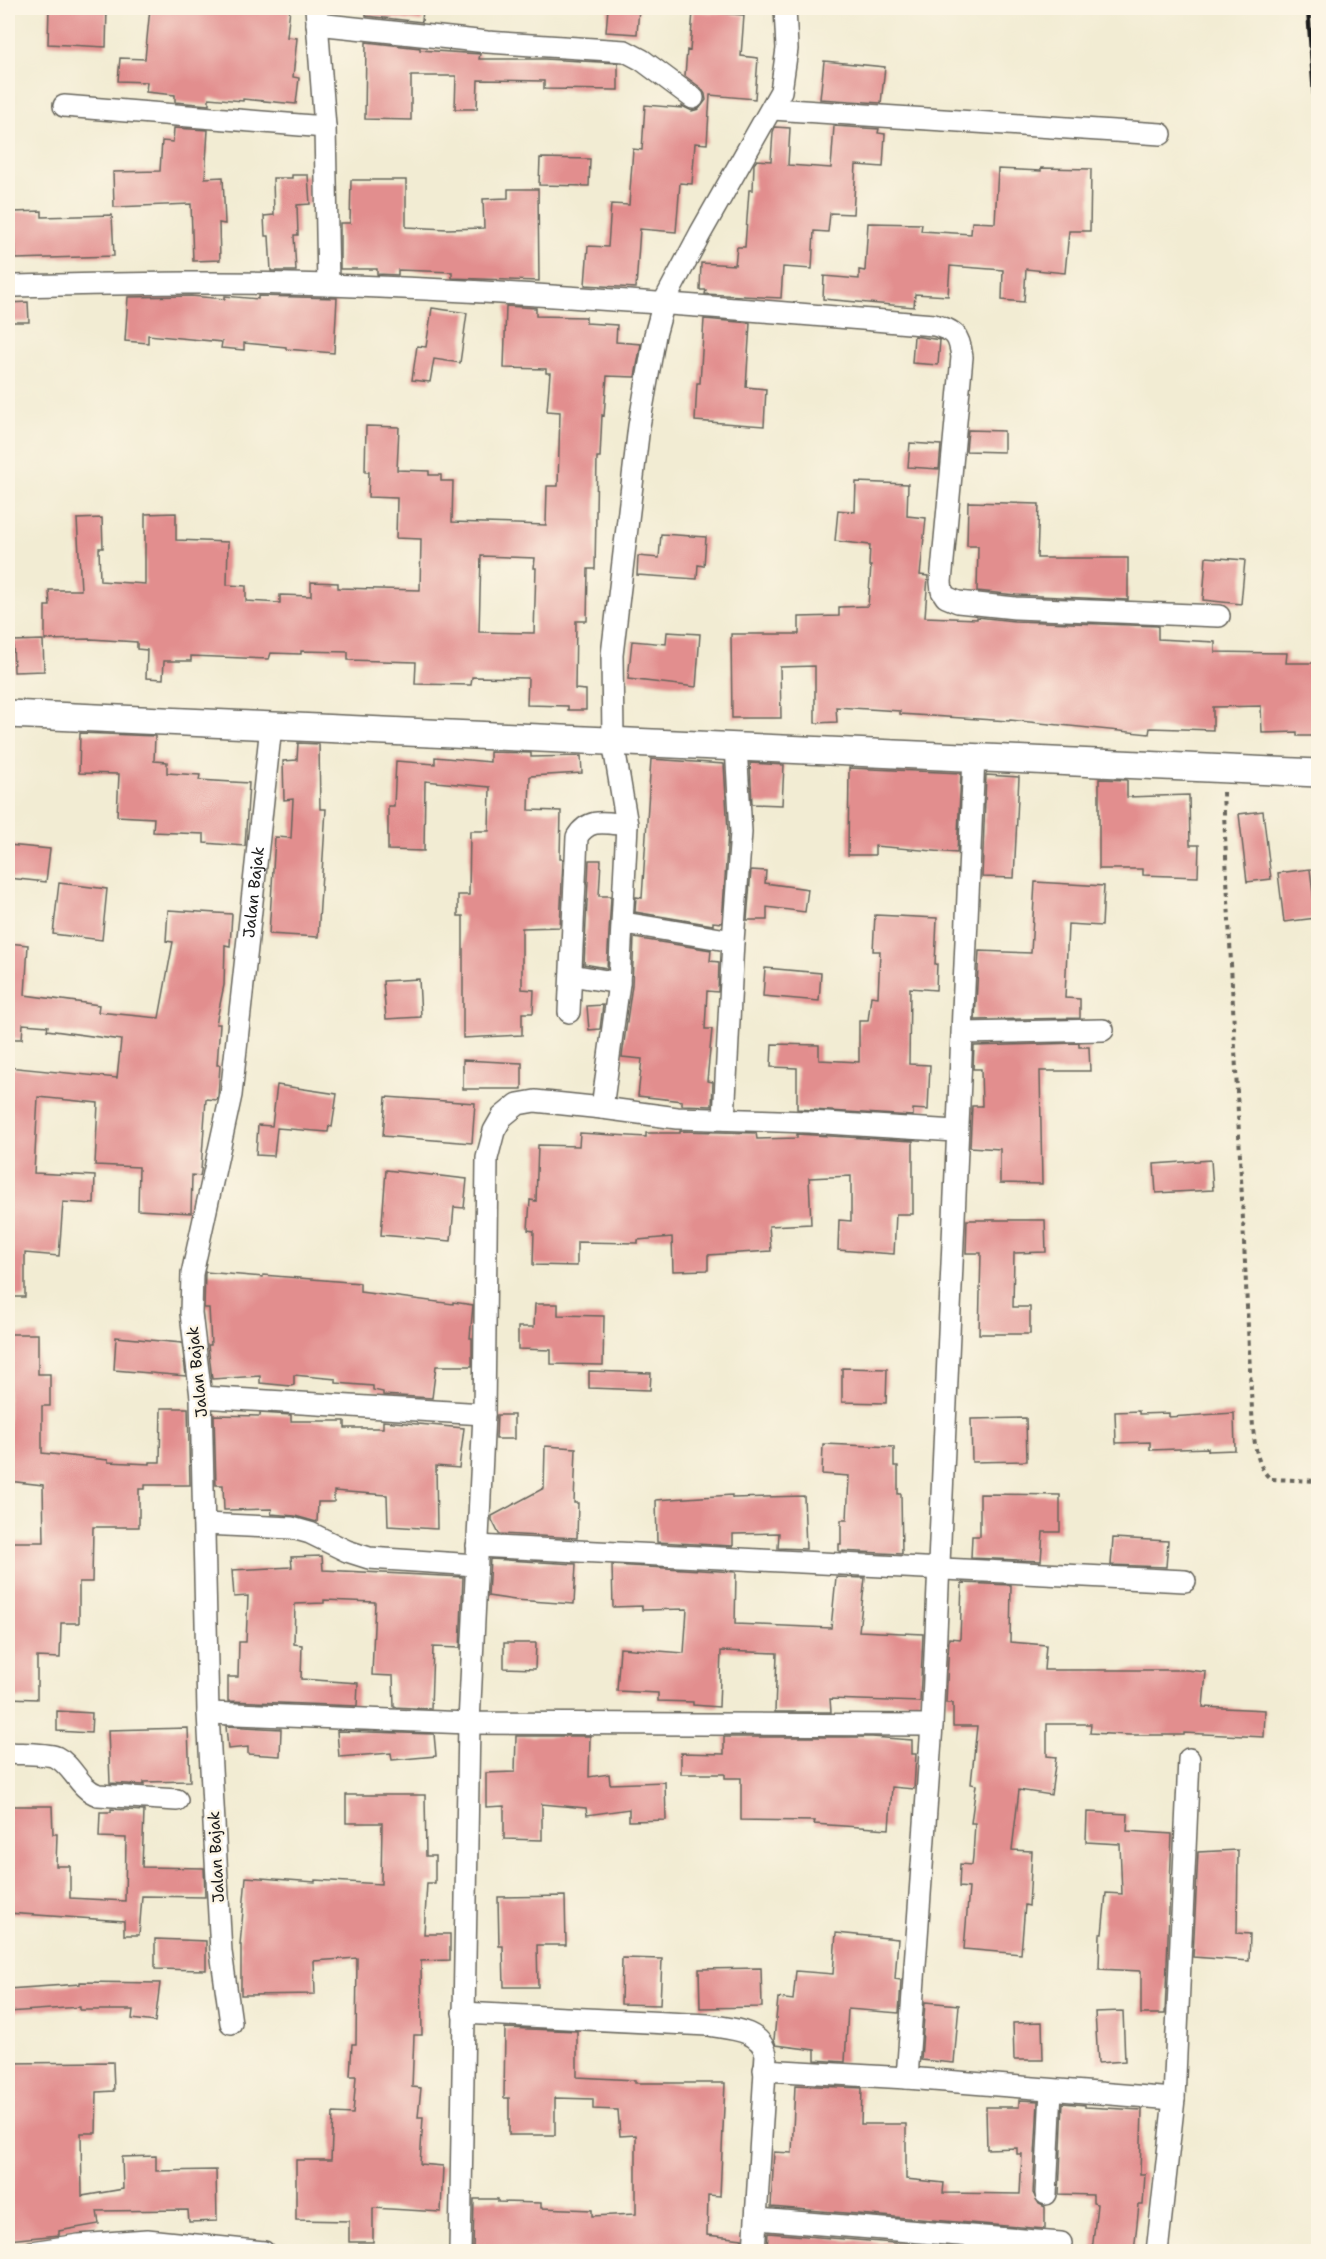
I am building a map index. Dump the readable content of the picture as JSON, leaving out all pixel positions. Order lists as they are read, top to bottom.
{
  "streets": {
    "street": ["Jalan Bajak"]
  }
}
